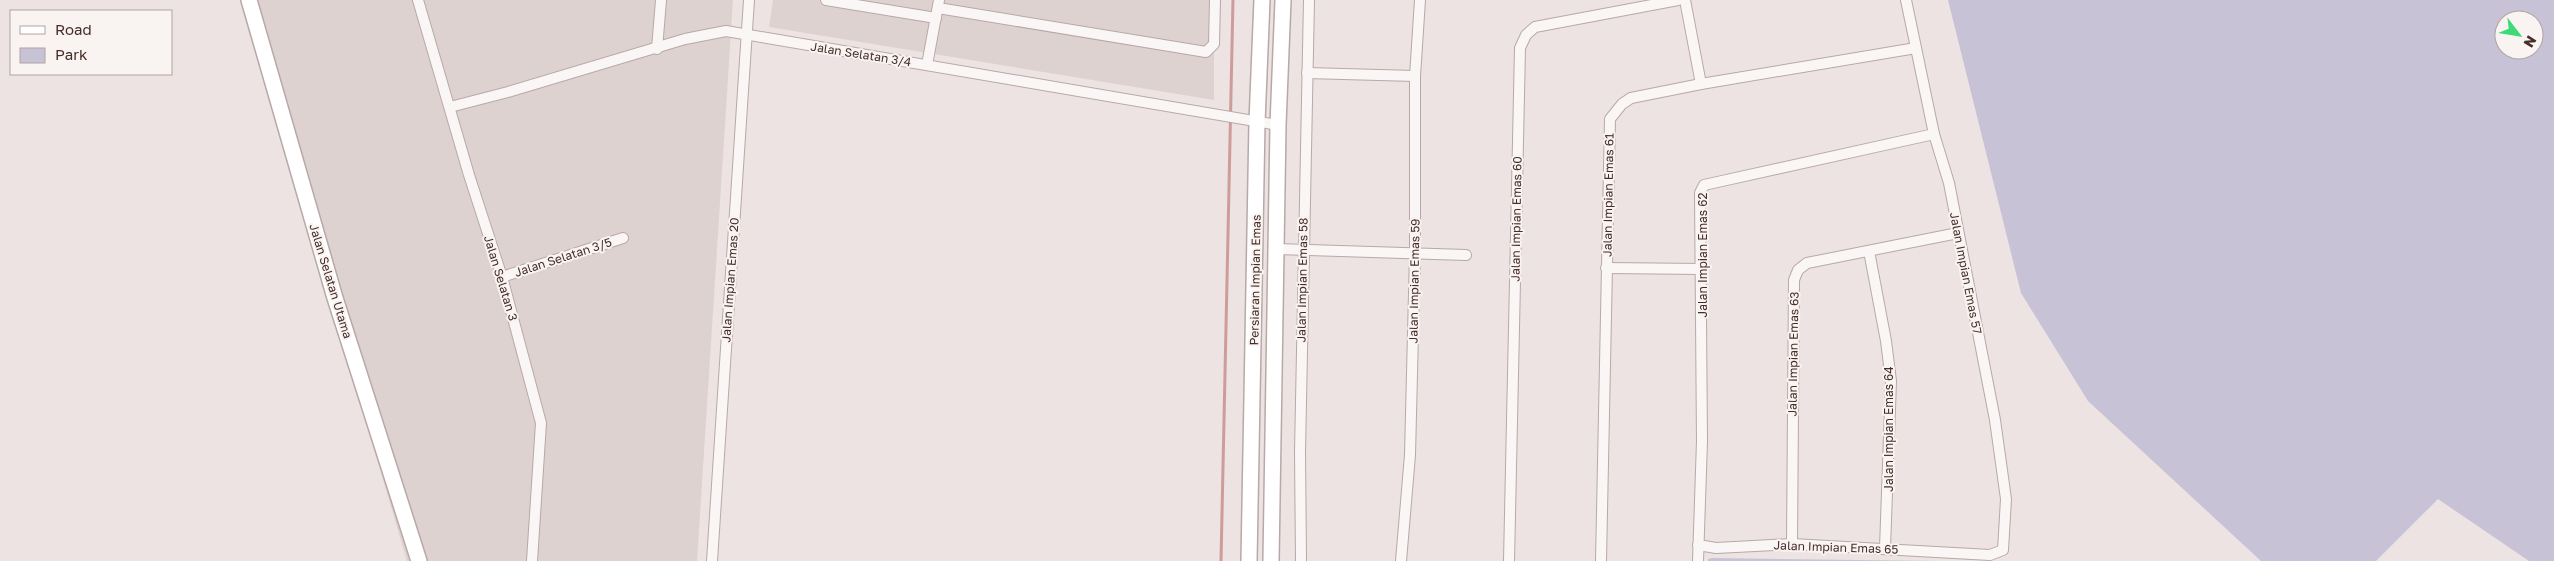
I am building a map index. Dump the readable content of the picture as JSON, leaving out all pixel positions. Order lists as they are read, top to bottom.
{
  "streets": {
    "main road": ["Persiaran Impian Emas", "Jalan Selatan Utama"],
    "street": [
      "Jalan Selatan 3/4",
      "Jalan Impian Emas 61",
      "Jalan Impian Emas 60",
      "Jalan Impian Emas 62",
      "Jalan Selatan 3/5",
      "Jalan Impian Emas 57",
      "Jalan Selatan 3",
      "Jalan Impian Emas 20",
      "Jalan Impian Emas 58",
      "Jalan Impian Emas 59",
      "Jalan Impian Emas 63",
      "Jalan Impian Emas 64",
      "Jalan Impian Emas 65"
    ]
  },
  "crossings": [
    ["Jalan Selatan 3/4", "Jalan Selatan 3"],
    ["Jalan Selatan 3/4", "Jalan Impian Emas 20"],
    ["Jalan Selatan 3/4", "Persiaran Impian Emas"],
    ["Jalan Impian Emas 61", "Jalan Impian Emas 57"],
    ["Jalan Impian Emas 62", "Jalan Impian Emas 57"],
    ["Jalan Impian Emas 62", "Jalan Impian Emas 65"],
    ["Jalan Selatan 3/5", "Jalan Selatan 3"],
    ["Jalan Impian Emas 57", "Jalan Impian Emas 63"],
    ["Jalan Impian Emas 57", "Jalan Impian Emas 65"],
    ["Jalan Impian Emas 63", "Jalan Impian Emas 64"],
    ["Jalan Impian Emas 63", "Jalan Impian Emas 65"],
    ["Jalan Impian Emas 64", "Jalan Impian Emas 65"]
  ],
  "legend": ["Road", "Park"],
  "north": "bottom right"
}
